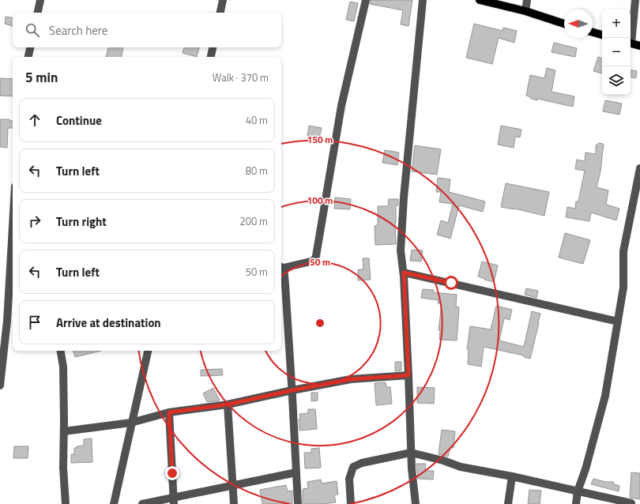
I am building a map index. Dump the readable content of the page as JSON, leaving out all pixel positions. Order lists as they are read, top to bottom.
{
  "north": "left",
  "page": {
    "map_buttons": ["+", "−"],
    "search": "Search here",
    "heading": ["5 min", "Walk · 370 m"],
    "list": [
      ["Continue", "40 m"],
      ["Turn left", "80 m"],
      ["Turn right", "200 m"],
      ["Turn left", "50 m"],
      "Arrive at destination"
    ]
  },
  "rings": ["150 m", "100 m", "50 m"]
}
